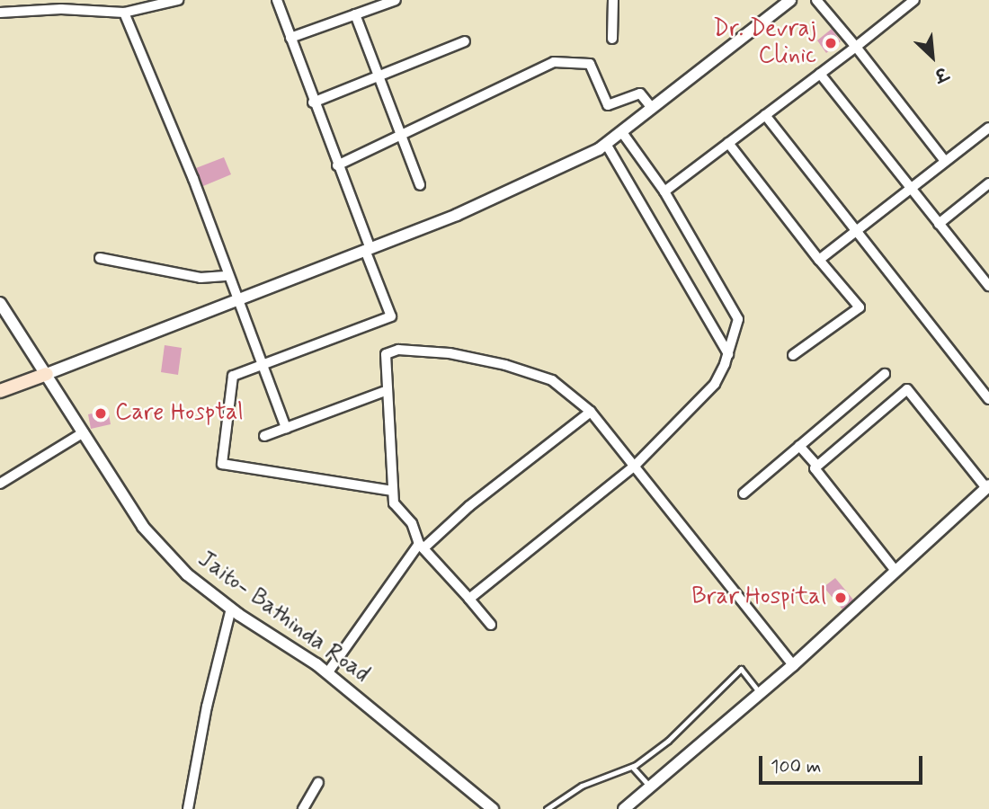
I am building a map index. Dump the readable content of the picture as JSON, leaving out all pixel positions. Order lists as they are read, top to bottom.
{
  "streets": {
    "street": ["Jaito- Bathinda Road"]
  },
  "places": ["Dr. Devraj Clinic", "Care Hosptal", "Brar Hospital"],
  "scale_bar": "100 m",
  "north": "bottom right"
}
